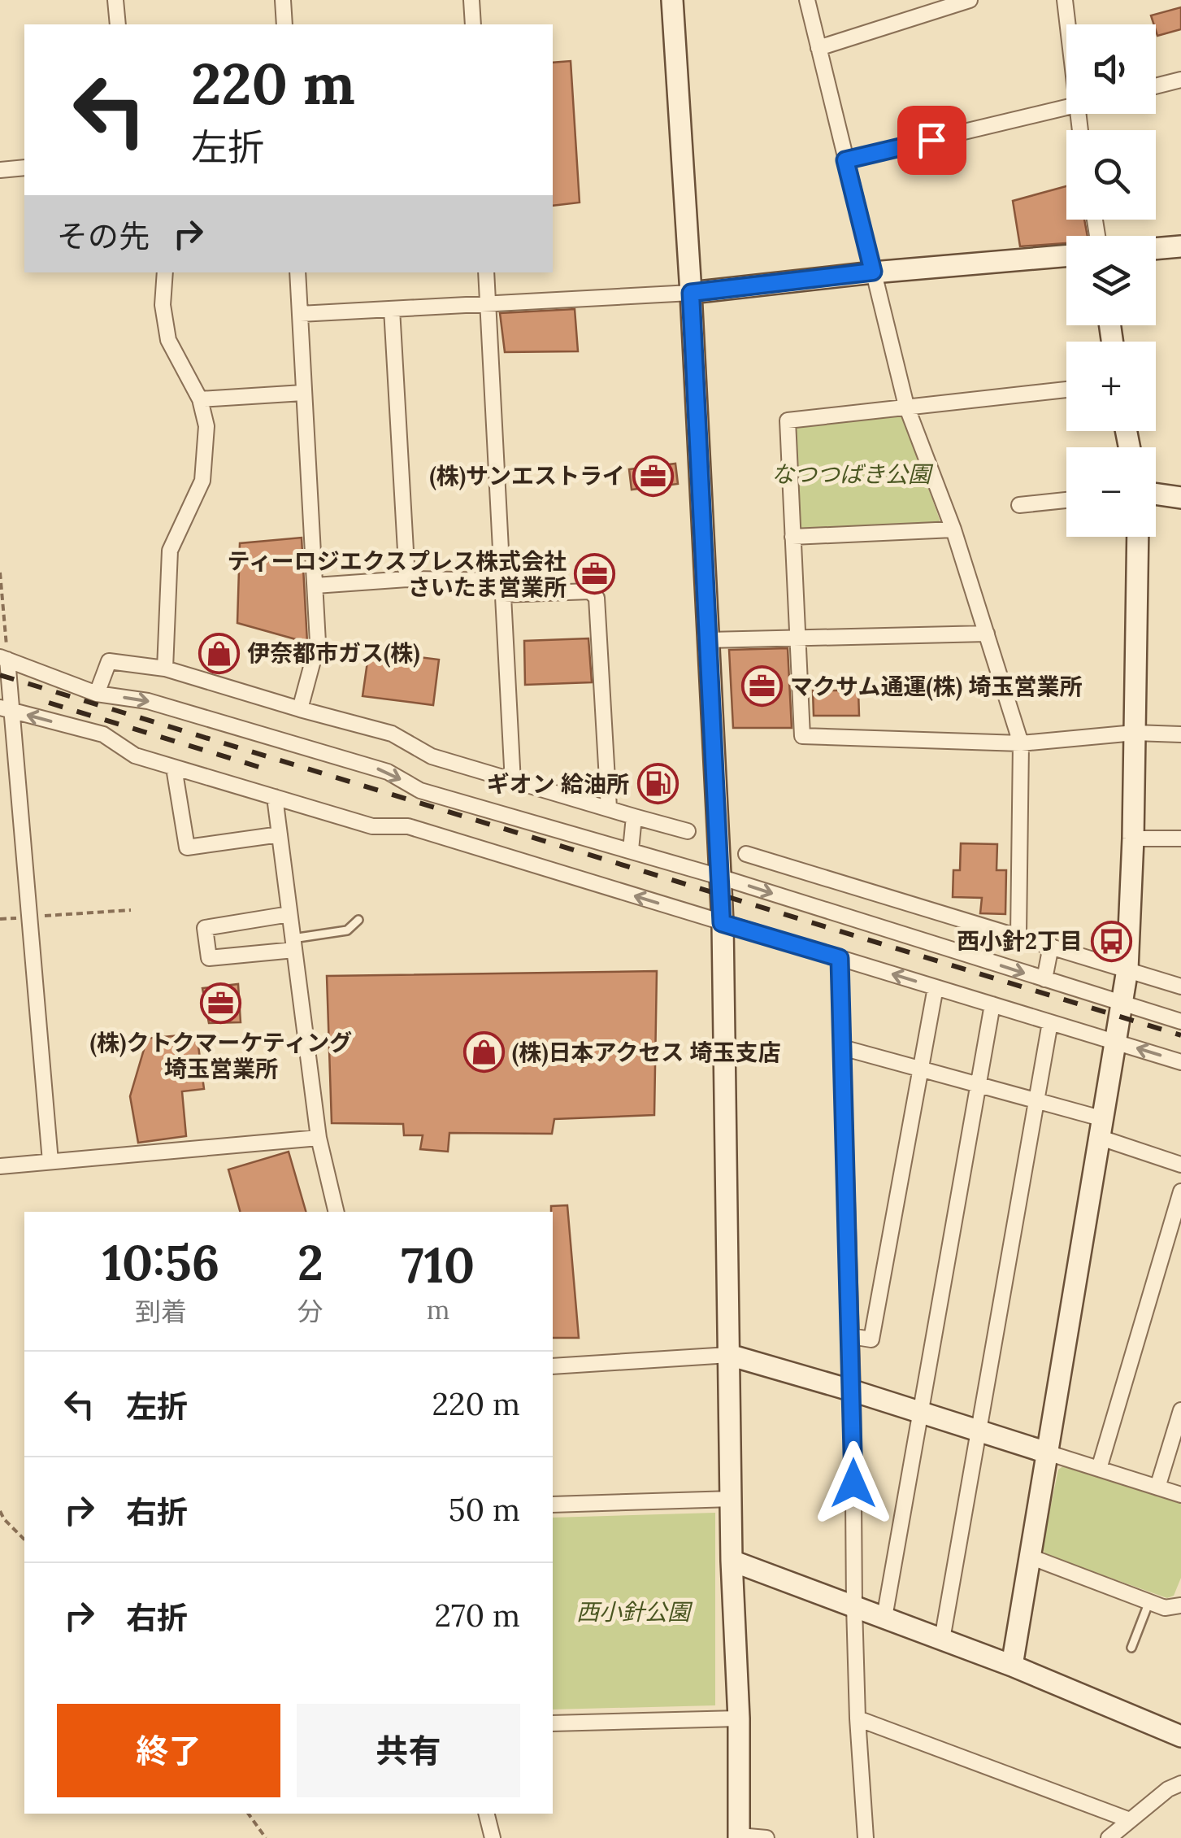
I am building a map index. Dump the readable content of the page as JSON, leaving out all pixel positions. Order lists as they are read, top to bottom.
{
  "parks": ["なつつばき公園", "西小針公園"],
  "places": {
    "office": [
      "(株)サンエストライ",
      "ティーロジエクスプレス株式会社 さいたま営業所",
      "マクサム通運(株) 埼玉営業所",
      "(株)クトクマーケティング 埼玉営業所"
    ],
    "shop": ["伊奈都市ガス(株)", "(株)日本アクセス 埼玉支店"],
    "fuel station": ["ギオン 給油所"],
    "bus stop": ["西小針2丁目"]
  },
  "page": {
    "map_buttons": ["+", "−"],
    "turn": ["220 m", "左折"],
    "then": "その先",
    "eta": [
      "10:56",
      "到着",
      "2",
      "分",
      "710",
      "m"
    ],
    "list": [
      {
        "name": "左折",
        "value": "220 m"
      },
      {
        "name": "右折",
        "value": "50 m"
      },
      {
        "name": "右折",
        "value": "270 m"
      }
    ],
    "buttons": ["終了", "共有"]
  }
}
